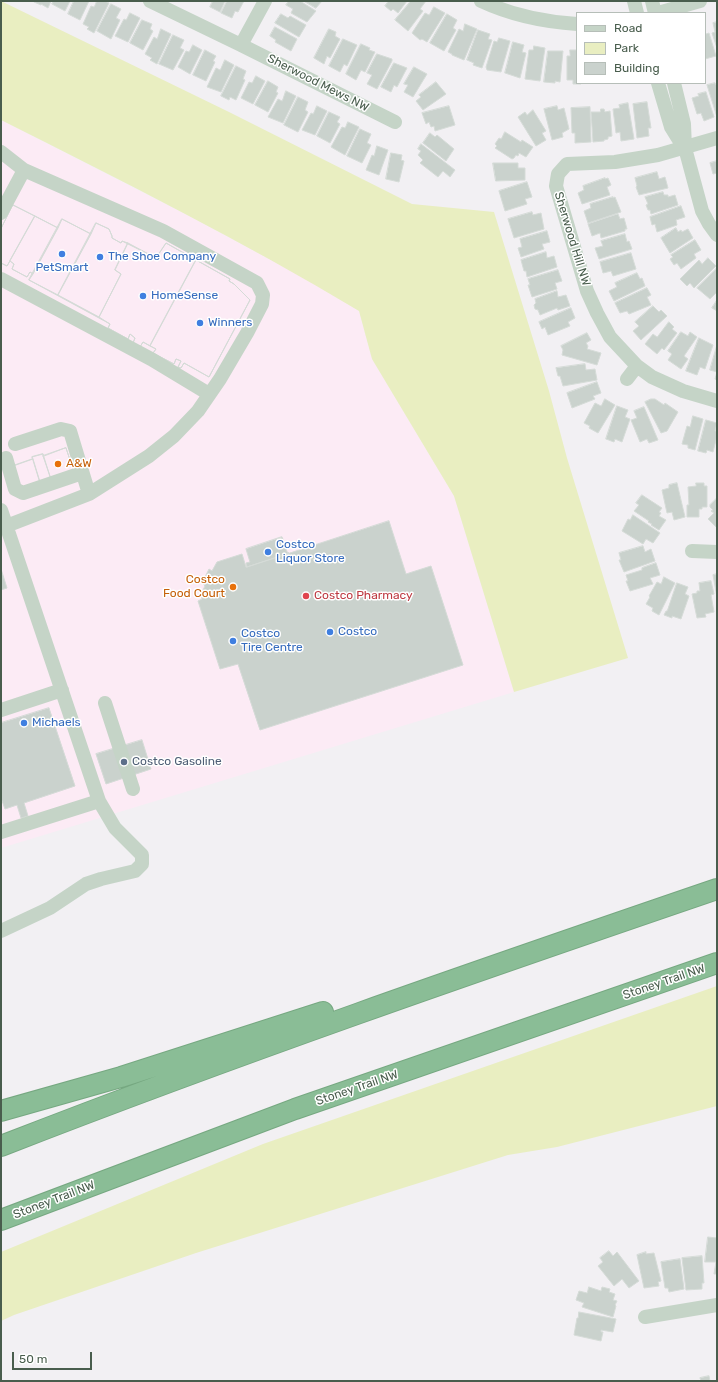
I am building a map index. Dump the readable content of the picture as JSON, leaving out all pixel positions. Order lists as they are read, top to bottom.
{
  "streets": {
    "highway": ["Stoney Trail NW"],
    "street": ["Sherwood Mews NW", "Sherwood Hill NW"]
  },
  "places": [
    "PetSmart",
    "The Shoe Company",
    "HomeSense",
    "Winners",
    "A&W",
    "Costco Liquor Store",
    "Costco Food Court",
    "Costco Pharmacy",
    "Costco",
    "Costco Tire Centre",
    "Michaels",
    "Costco Gasoline"
  ],
  "legend": ["Road", "Park", "Building"],
  "scale_bar": "50 m"
}
